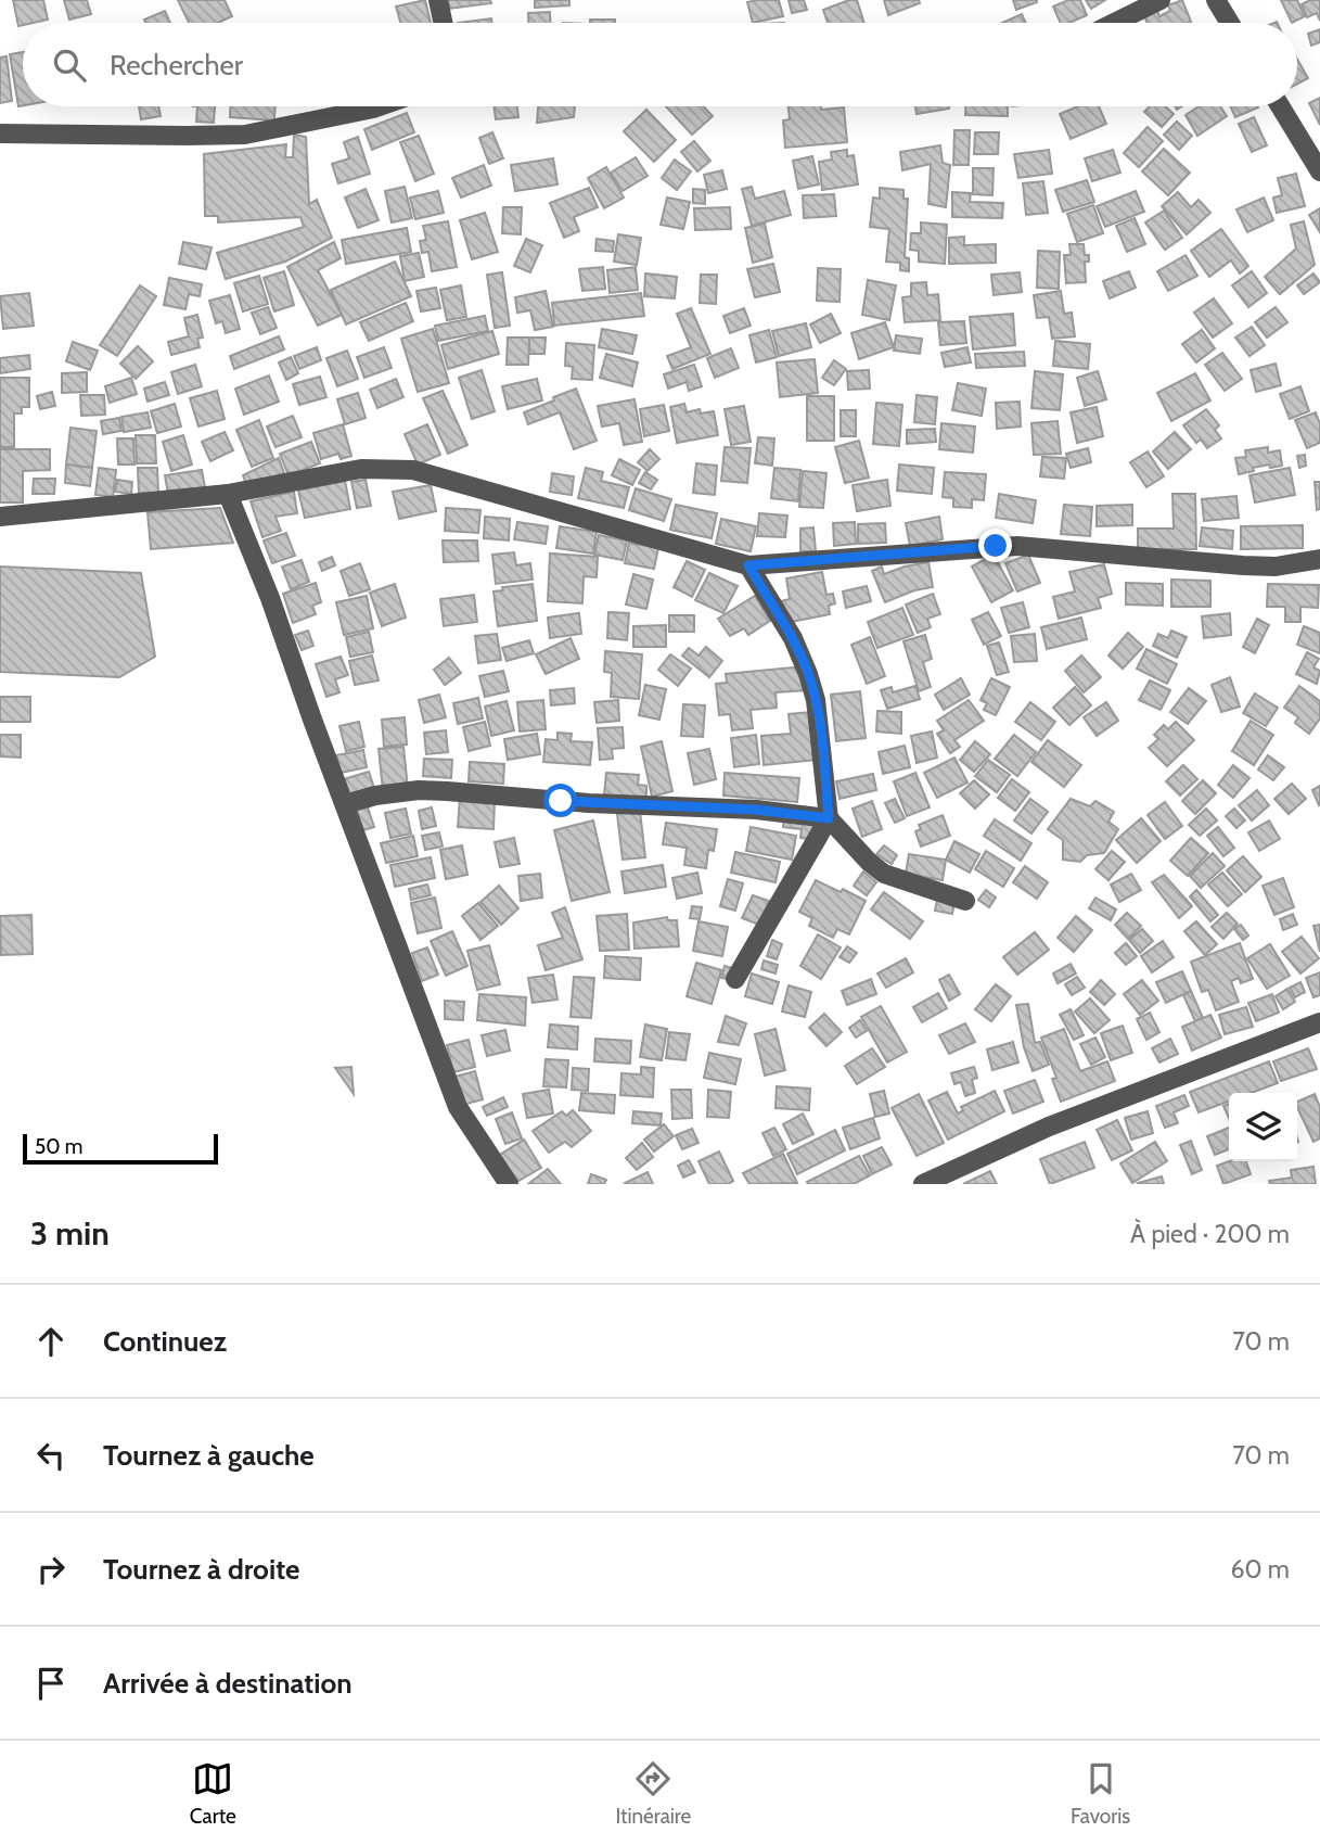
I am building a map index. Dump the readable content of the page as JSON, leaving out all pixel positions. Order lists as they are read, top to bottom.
{
  "scale_bar": "50 m",
  "page": {
    "search": "Rechercher",
    "scale": "50 m",
    "heading": ["3 min", "À pied · 200 m"],
    "list": [
      ["Continuez", "70 m"],
      ["Tournez à gauche", "70 m"],
      ["Tournez à droite", "60 m"],
      "Arrivée à destination"
    ],
    "nav": ["Carte", "Itinéraire", "Favoris"]
  }
}
